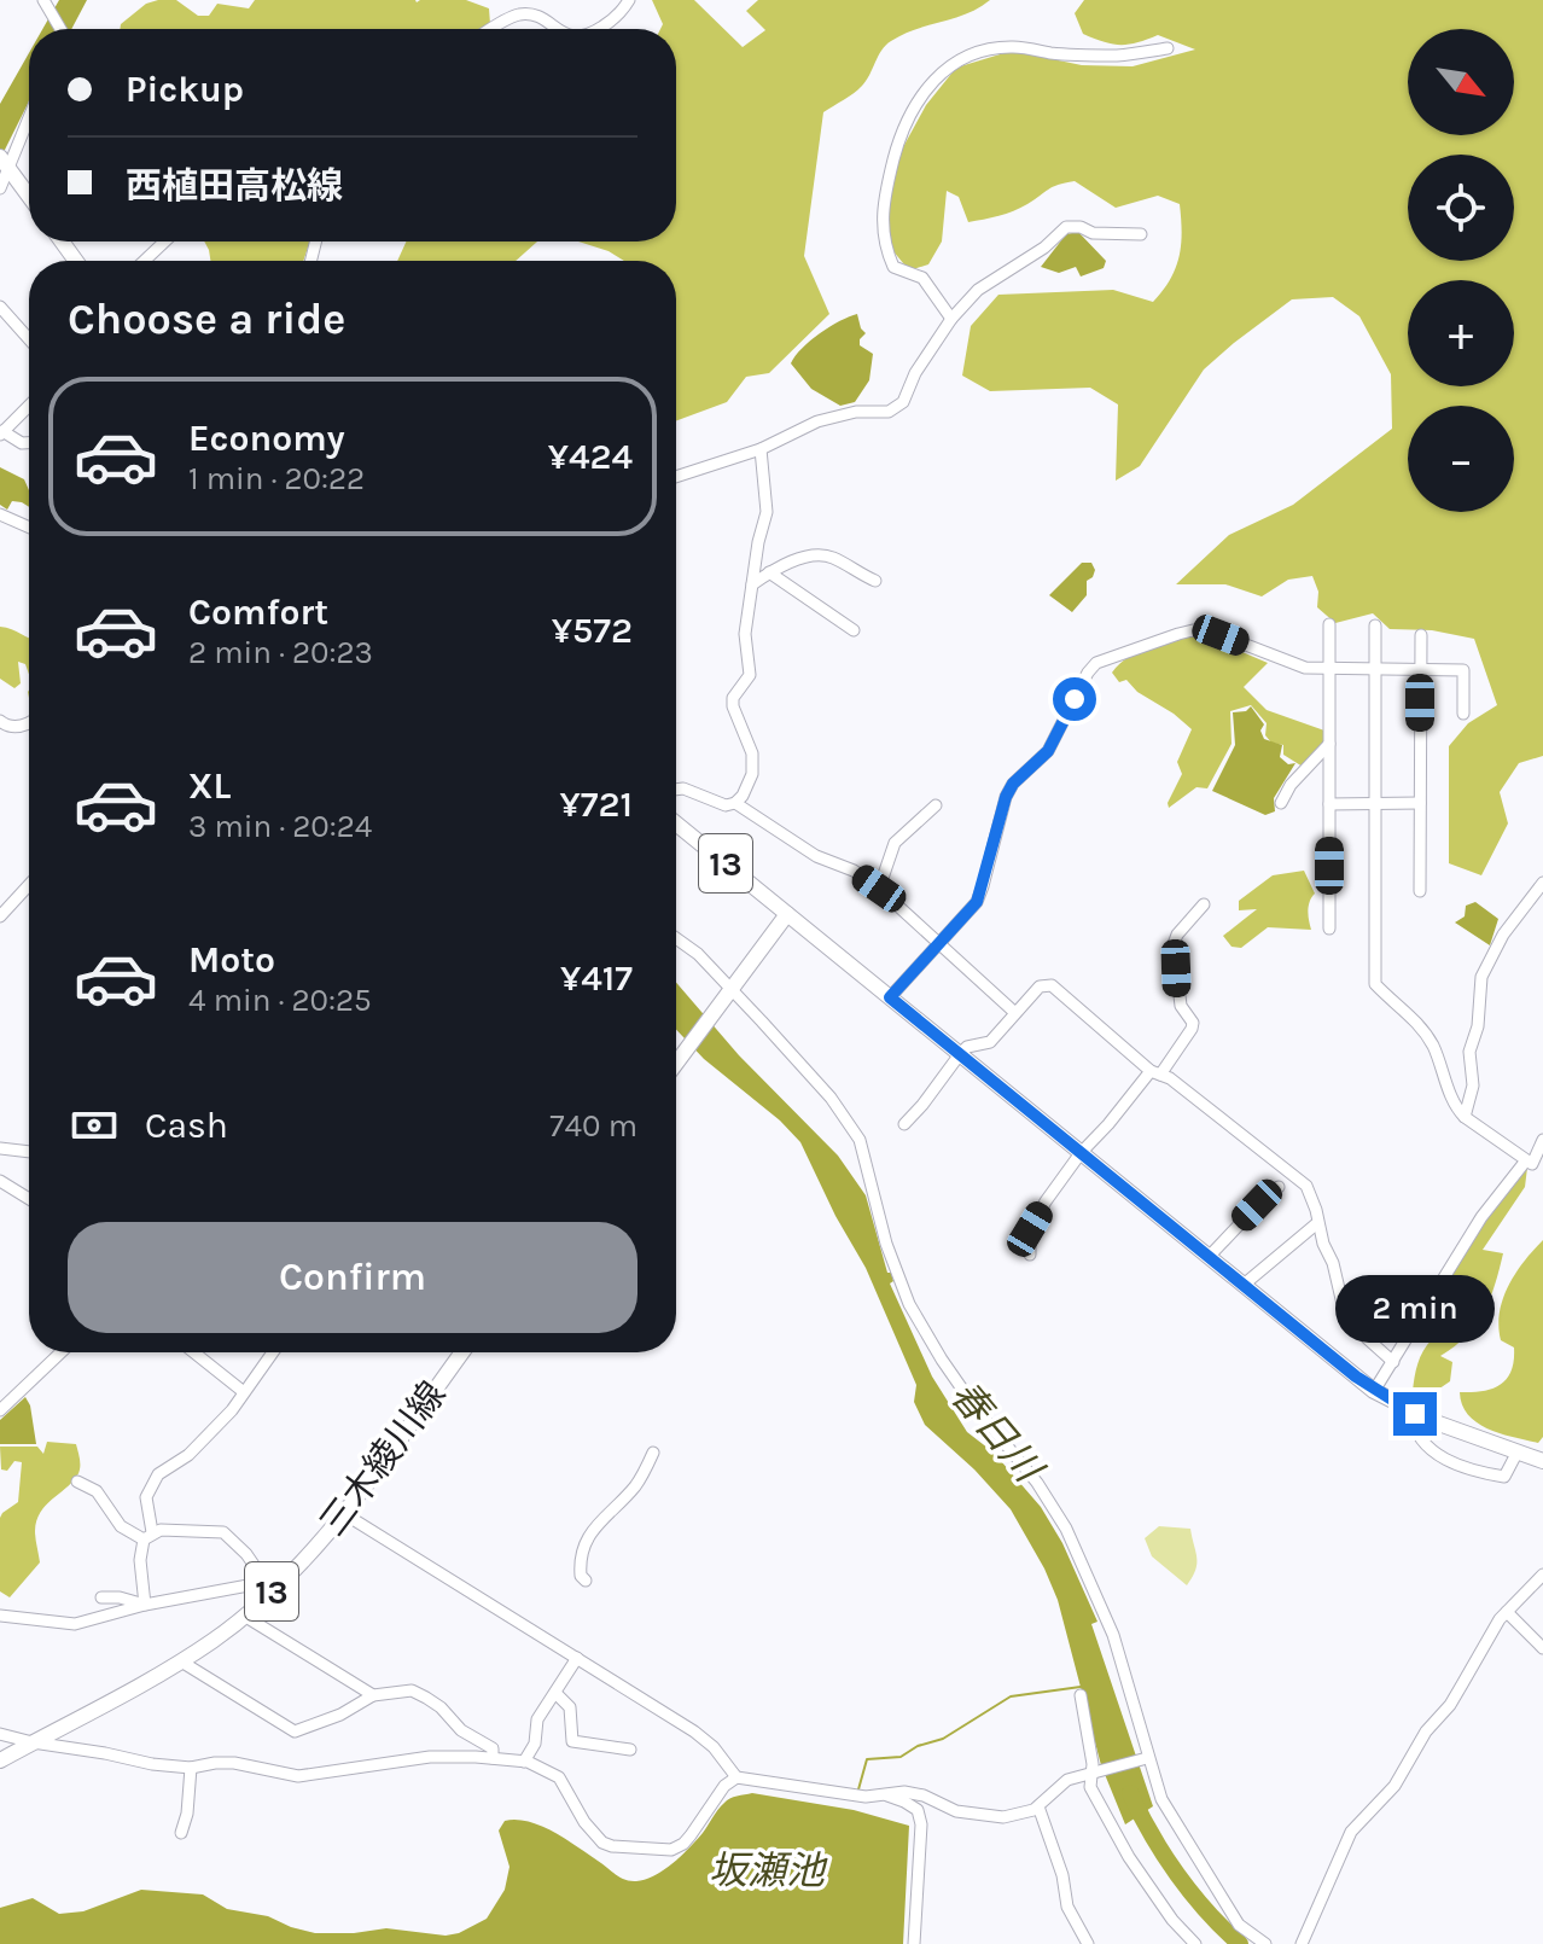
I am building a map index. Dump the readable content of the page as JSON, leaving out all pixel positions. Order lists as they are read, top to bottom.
{
  "streets": {
    "main road": ["13", "三木綾川線"]
  },
  "water": ["春日川", "坂瀬池"],
  "north": "bottom right",
  "page": {
    "map_buttons": ["+", "−"],
    "banner": ["Pickup", "西植田高松線"],
    "heading": "Choose a ride",
    "list": [
      {
        "name": "Economy",
        "note": "1 min · 20:22",
        "value": "¥424"
      },
      {
        "name": "Comfort",
        "note": "2 min · 20:23",
        "value": "¥572"
      },
      {
        "name": "XL",
        "note": "3 min · 20:24",
        "value": "¥721"
      },
      {
        "name": "Moto",
        "note": "4 min · 20:25",
        "value": "¥417"
      }
    ],
    "pay": ["Cash", "740 m"],
    "buttons": "Confirm",
    "bubble": "2 min"
  }
}
